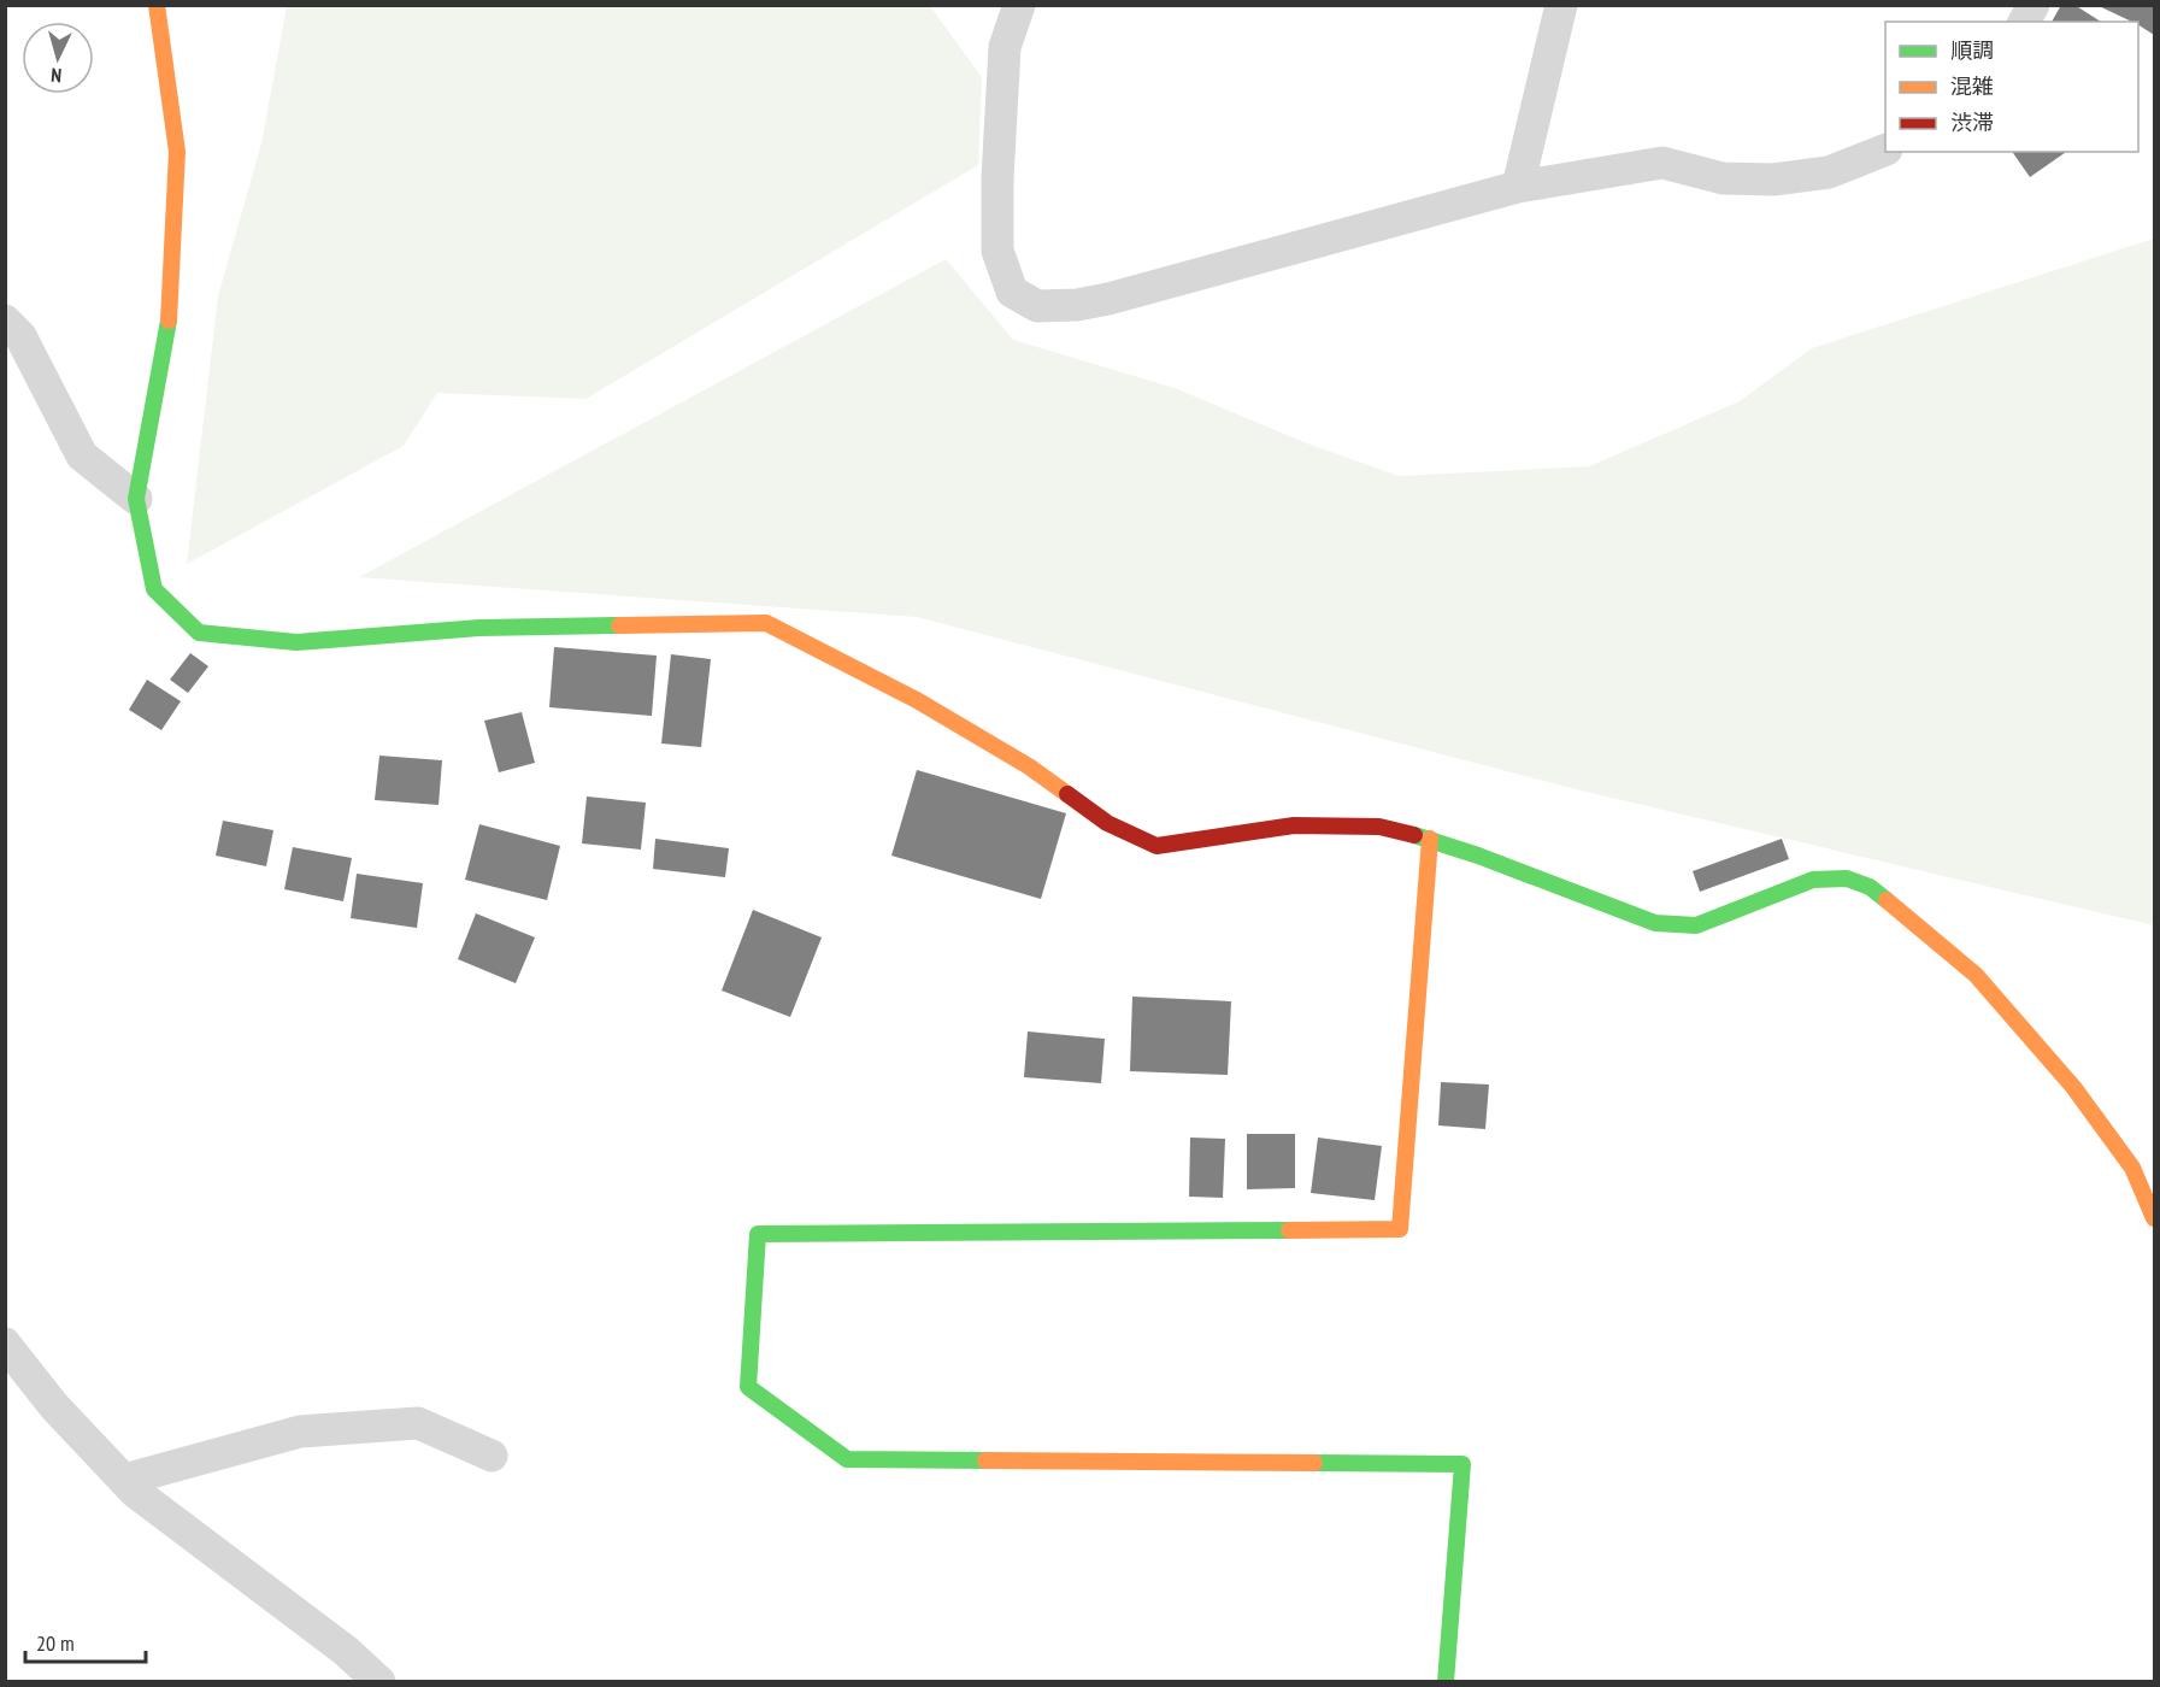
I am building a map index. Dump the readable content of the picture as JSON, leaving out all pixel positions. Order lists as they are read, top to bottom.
{
  "legend": ["順調", "混雑", "渋滞"],
  "scale_bar": "20 m",
  "north": "bottom"
}
